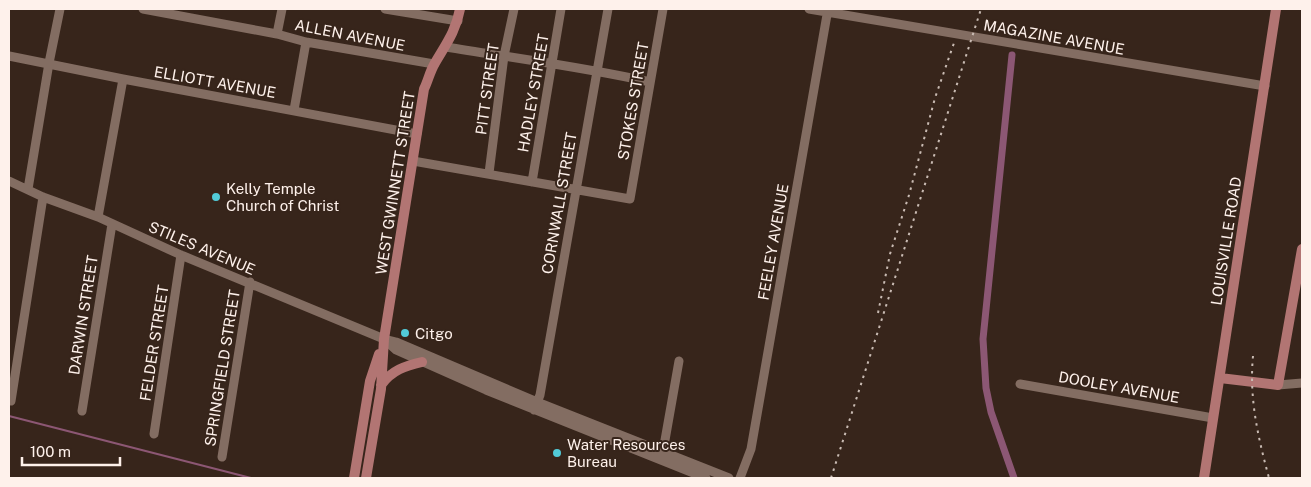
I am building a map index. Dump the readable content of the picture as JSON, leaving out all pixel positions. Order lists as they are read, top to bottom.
{
  "streets": {
    "main road": ["WEST GWINNETT STREET", "LOUISVILLE ROAD"],
    "street": [
      "ALLEN AVENUE",
      "MAGAZINE AVENUE",
      "ELLIOTT AVENUE",
      "PITT STREET",
      "HADLEY STREET",
      "STOKES STREET",
      "CORNWALL STREET",
      "FEELEY AVENUE",
      "STILES AVENUE",
      "DARWIN STREET",
      "FELDER STREET",
      "SPRINGFIELD STREET",
      "DOOLEY AVENUE"
    ]
  },
  "crossings": [
    ["ALLEN AVENUE", "WEST GWINNETT STREET"],
    ["MAGAZINE AVENUE", "LOUISVILLE ROAD"],
    ["MAGAZINE AVENUE", "FEELEY AVENUE"],
    ["ELLIOTT AVENUE", "WEST GWINNETT STREET"],
    ["STOKES STREET", "CORNWALL STREET"],
    ["WEST GWINNETT STREET", "STILES AVENUE"],
    ["CORNWALL STREET", "STILES AVENUE"],
    ["LOUISVILLE ROAD", "DOOLEY AVENUE"],
    ["STILES AVENUE", "DARWIN STREET"],
    ["STILES AVENUE", "FELDER STREET"],
    ["STILES AVENUE", "SPRINGFIELD STREET"]
  ],
  "places": ["Kelly Temple Church of Christ", "Citgo", "Water Resources Bureau"],
  "scale_bar": "100 m"
}
